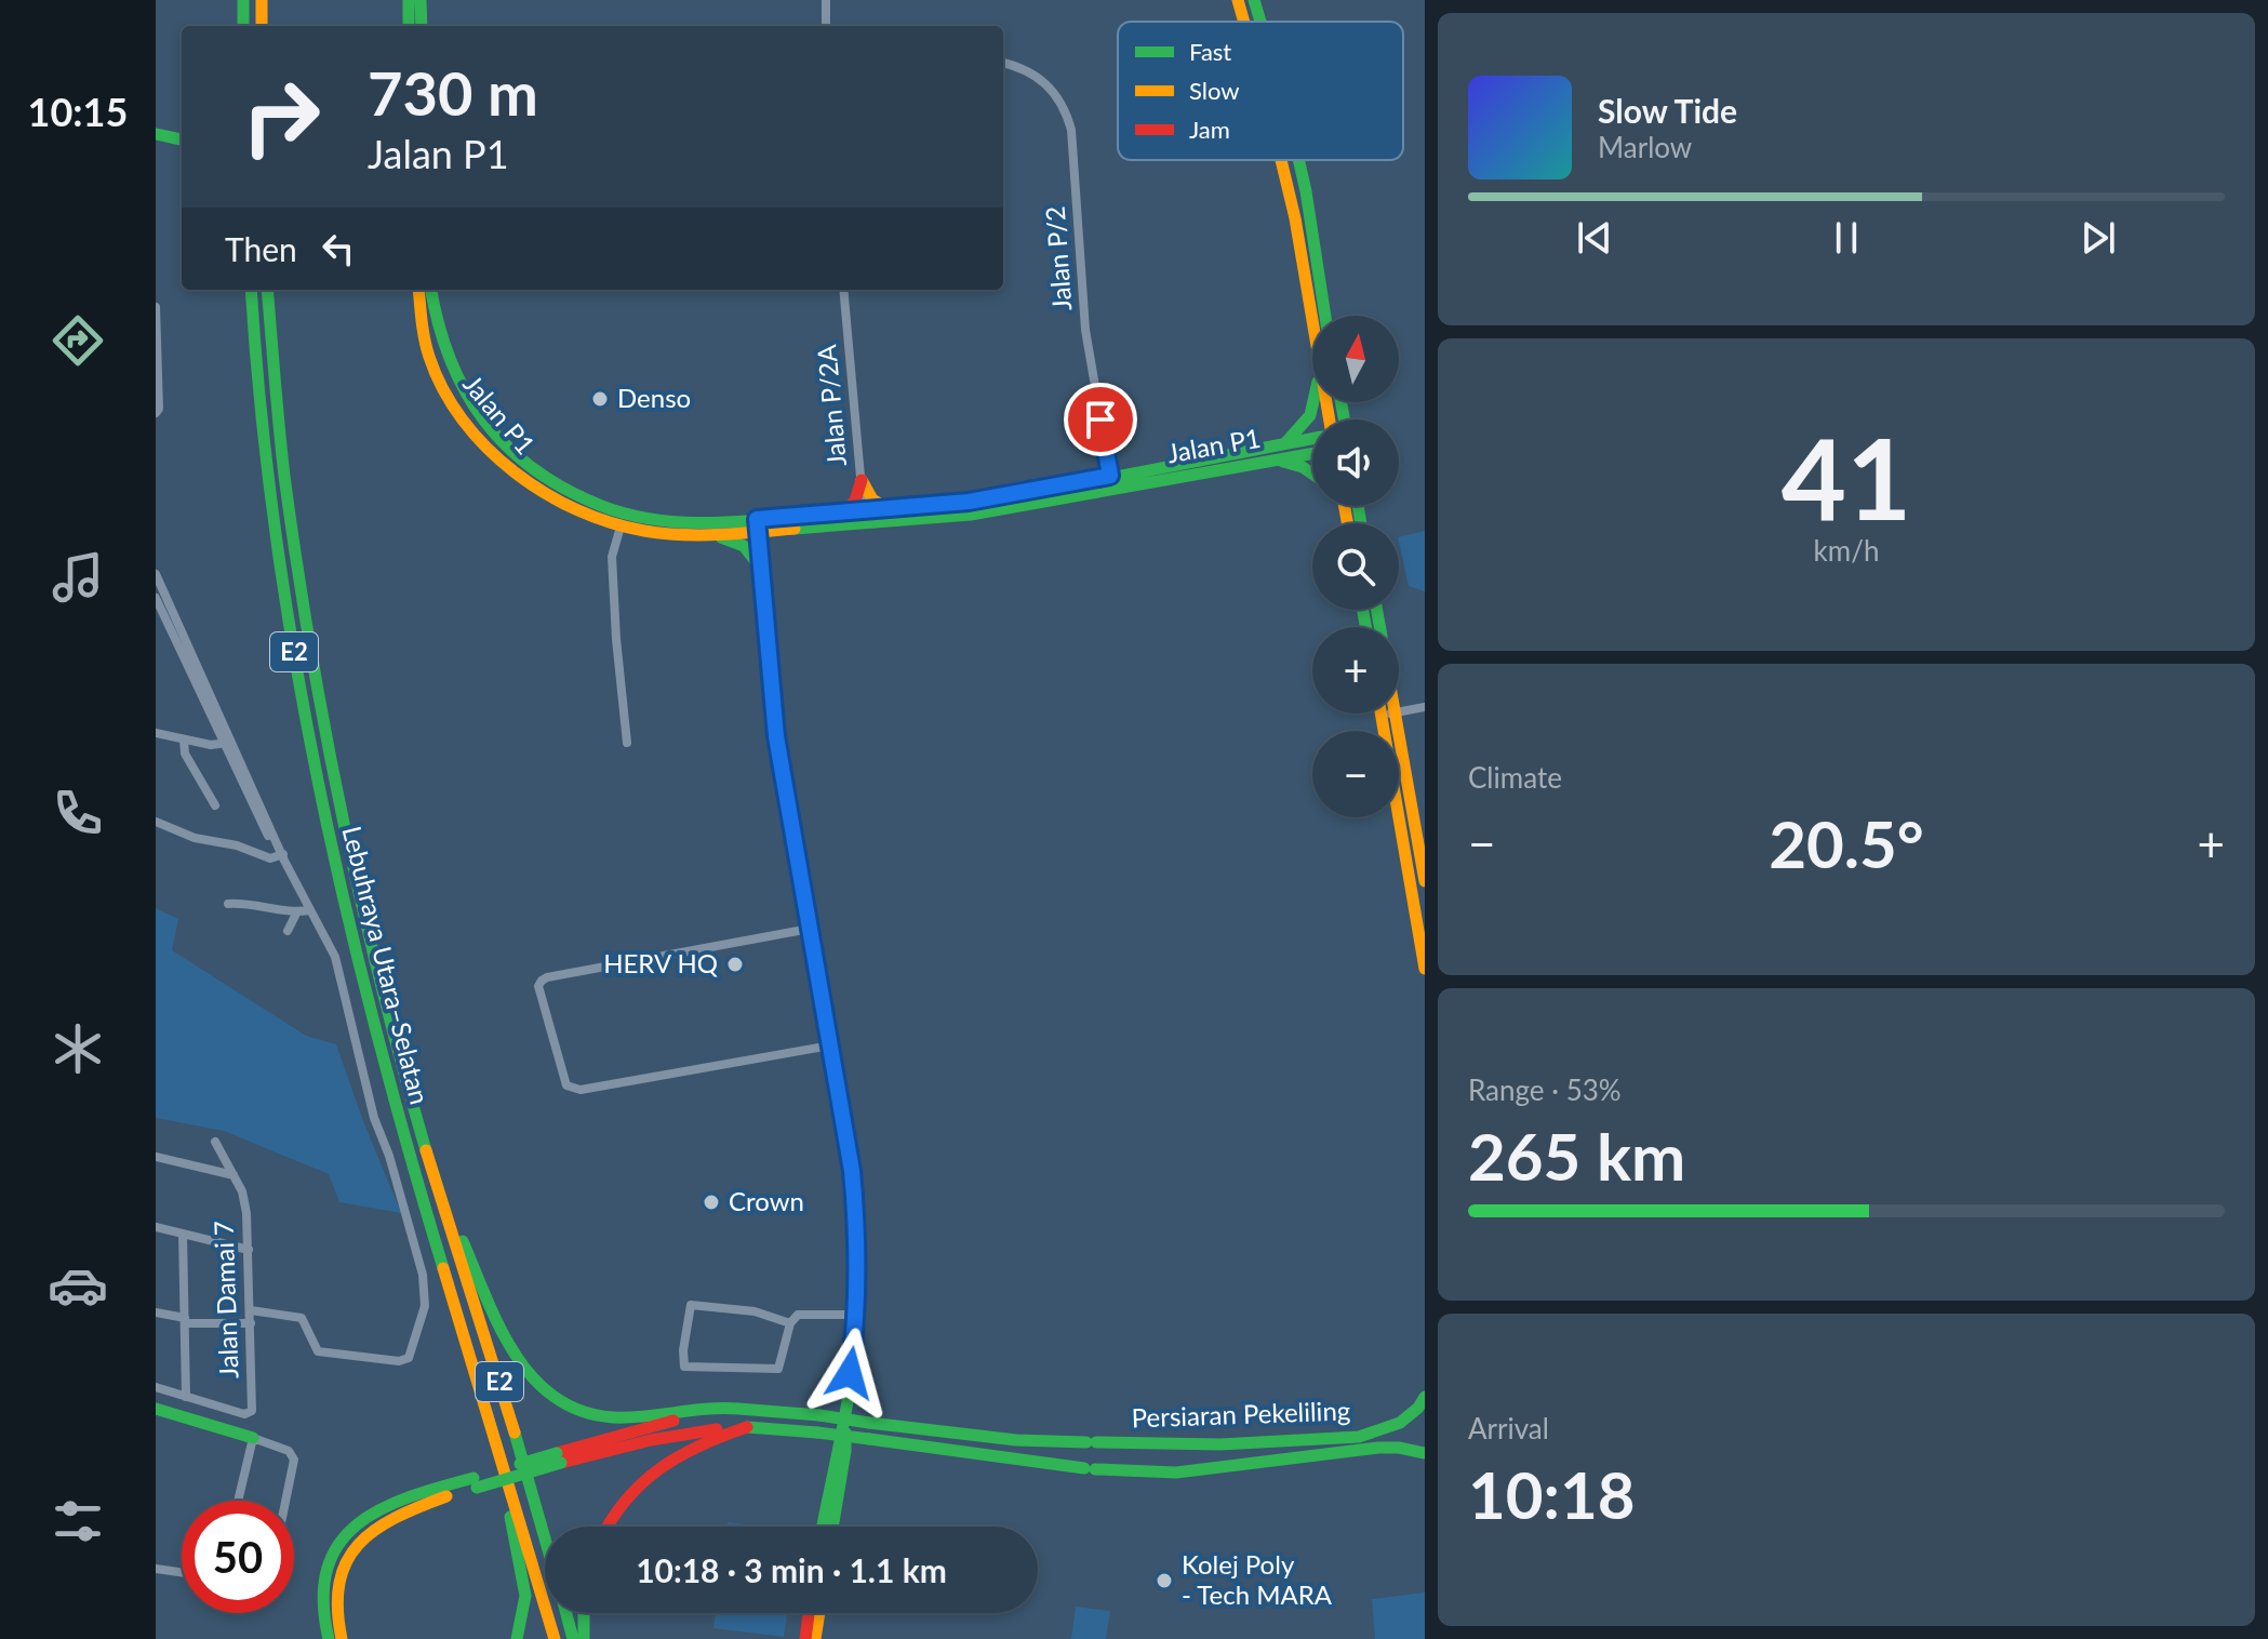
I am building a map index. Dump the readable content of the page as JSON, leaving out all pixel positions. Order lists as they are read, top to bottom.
{
  "streets": {
    "main road": [
      "Jalan P1",
      "E2",
      "Lebuhraya Utara–Selatan",
      "Persiaran Pekeliling"
    ],
    "street": ["Jalan P/2", "Jalan P/2A", "Jalan Damai 7"]
  },
  "crossings": [
    ["Jalan P/2", "Jalan P1"],
    ["Jalan P/2A", "Jalan P1"]
  ],
  "places": [
    "Denso",
    "HERV HQ",
    "Crown",
    "Kolej Poly - Tech MARA"
  ],
  "legend": ["Fast", "Slow", "Jam"],
  "north": "top",
  "page": {
    "tabs": "10:15",
    "turn": ["730 m", "Jalan P1"],
    "song": ["Slow Tide", "Marlow"],
    "then": "Then",
    "map_buttons": ["+", "−"],
    "tile": [
      ["41", "km/h"],
      "Climate",
      ["Range · 53%", "265 km"],
      ["Arrival", "10:18"]
    ],
    "heat": ["−", "20.5°", "+"],
    "limit": "50",
    "trip": "10:18 · 3 min · 1.1 km"
  }
}
